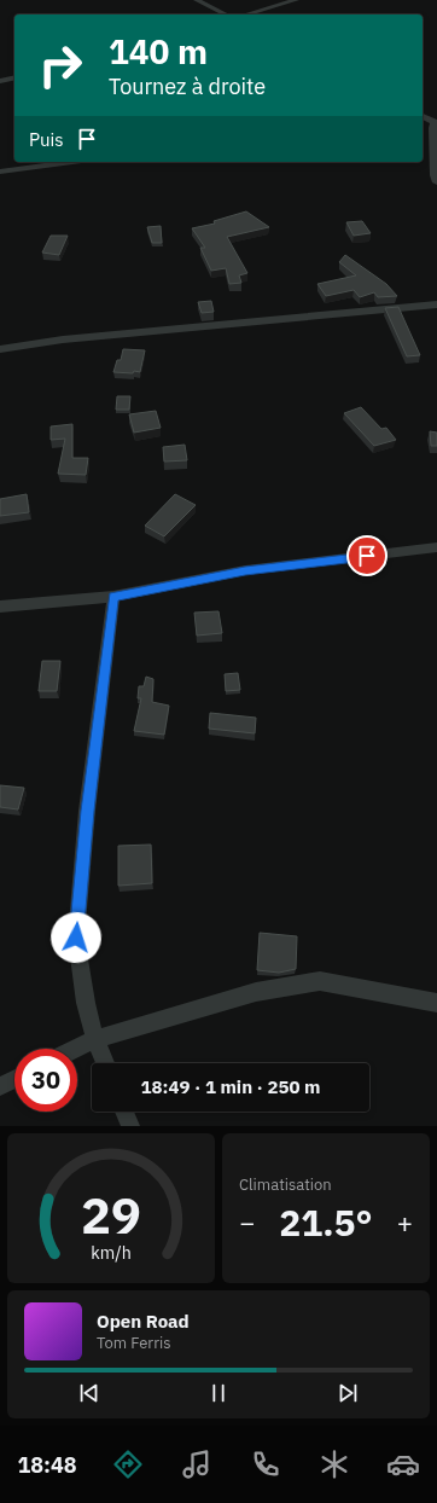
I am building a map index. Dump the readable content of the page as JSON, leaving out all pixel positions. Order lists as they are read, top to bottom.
{
  "page": {
    "turn": ["140 m", "Tournez à droite"],
    "then": "Puis",
    "limit": "30",
    "trip": "18:49 · 1 min · 250 m",
    "tile": "Climatisation",
    "heat": ["−", "21.5°", "+"],
    "song": ["Open Road", "Tom Ferris"],
    "tabs": "18:48",
    "gauge": ["29", "km/h"]
  }
}
